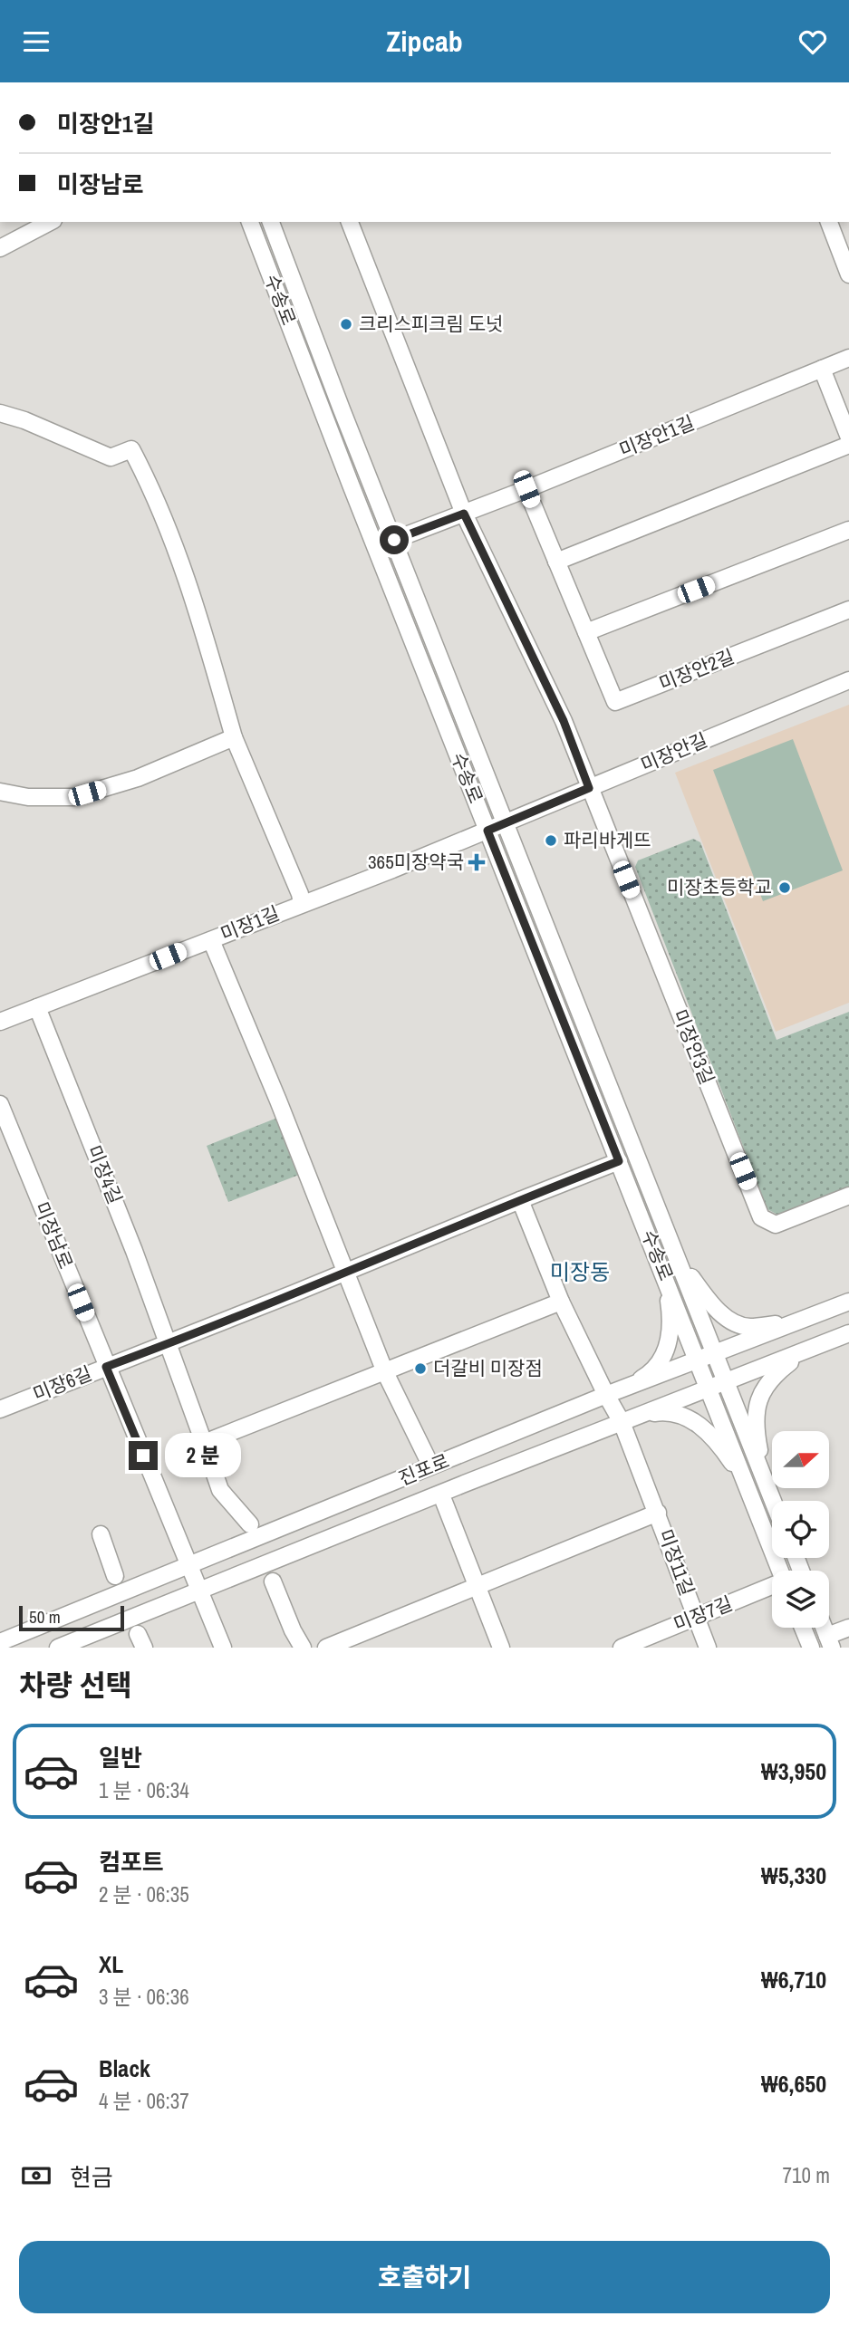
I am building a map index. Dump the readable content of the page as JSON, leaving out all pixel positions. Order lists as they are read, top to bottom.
{
  "streets": {
    "street": [
      "수송로",
      "미장안1길",
      "미장안2길",
      "미장안길",
      "미장1길",
      "미장안3길",
      "미장4길",
      "미장남로",
      "미장6길",
      "진포로",
      "미장11길",
      "미장7길"
    ]
  },
  "crossings": [
    ["수송로", "미장안1길"],
    ["수송로", "미장안길"],
    ["수송로", "미장1길"],
    ["수송로", "미장6길"],
    ["수송로", "진포로"],
    ["미장안1길", "미장안2길"],
    ["미장안길", "미장1길"],
    ["미장안길", "미장안3길"],
    ["미장1길", "미장4길"],
    ["미장4길", "미장6길"],
    ["미장남로", "미장6길"],
    ["미장남로", "진포로"],
    ["미장6길", "미장11길"],
    ["진포로", "미장11길"],
    ["미장11길", "미장7길"]
  ],
  "districts": ["미장동"],
  "places": {
    "other": [
      "크리스피크림 도넛",
      "파리바게뜨",
      "미장초등학교",
      "더갈비 미장점"
    ],
    "health": ["365미장약국"]
  },
  "scale_bar": "50 m",
  "north": "right",
  "page": {
    "header": "Zipcab",
    "banner": ["미장안1길", "미장남로"],
    "bubble": "2 분",
    "scale": "50 m",
    "heading": "차량 선택",
    "list": [
      {
        "name": "일반",
        "note": "1 분 · 06:34",
        "value": "₩3,950"
      },
      {
        "name": "컴포트",
        "note": "2 분 · 06:35",
        "value": "₩5,330"
      },
      {
        "name": "XL",
        "note": "3 분 · 06:36",
        "value": "₩6,710"
      },
      {
        "name": "Black",
        "note": "4 분 · 06:37",
        "value": "₩6,650"
      }
    ],
    "pay": ["현금", "710 m"],
    "buttons": "호출하기"
  }
}
